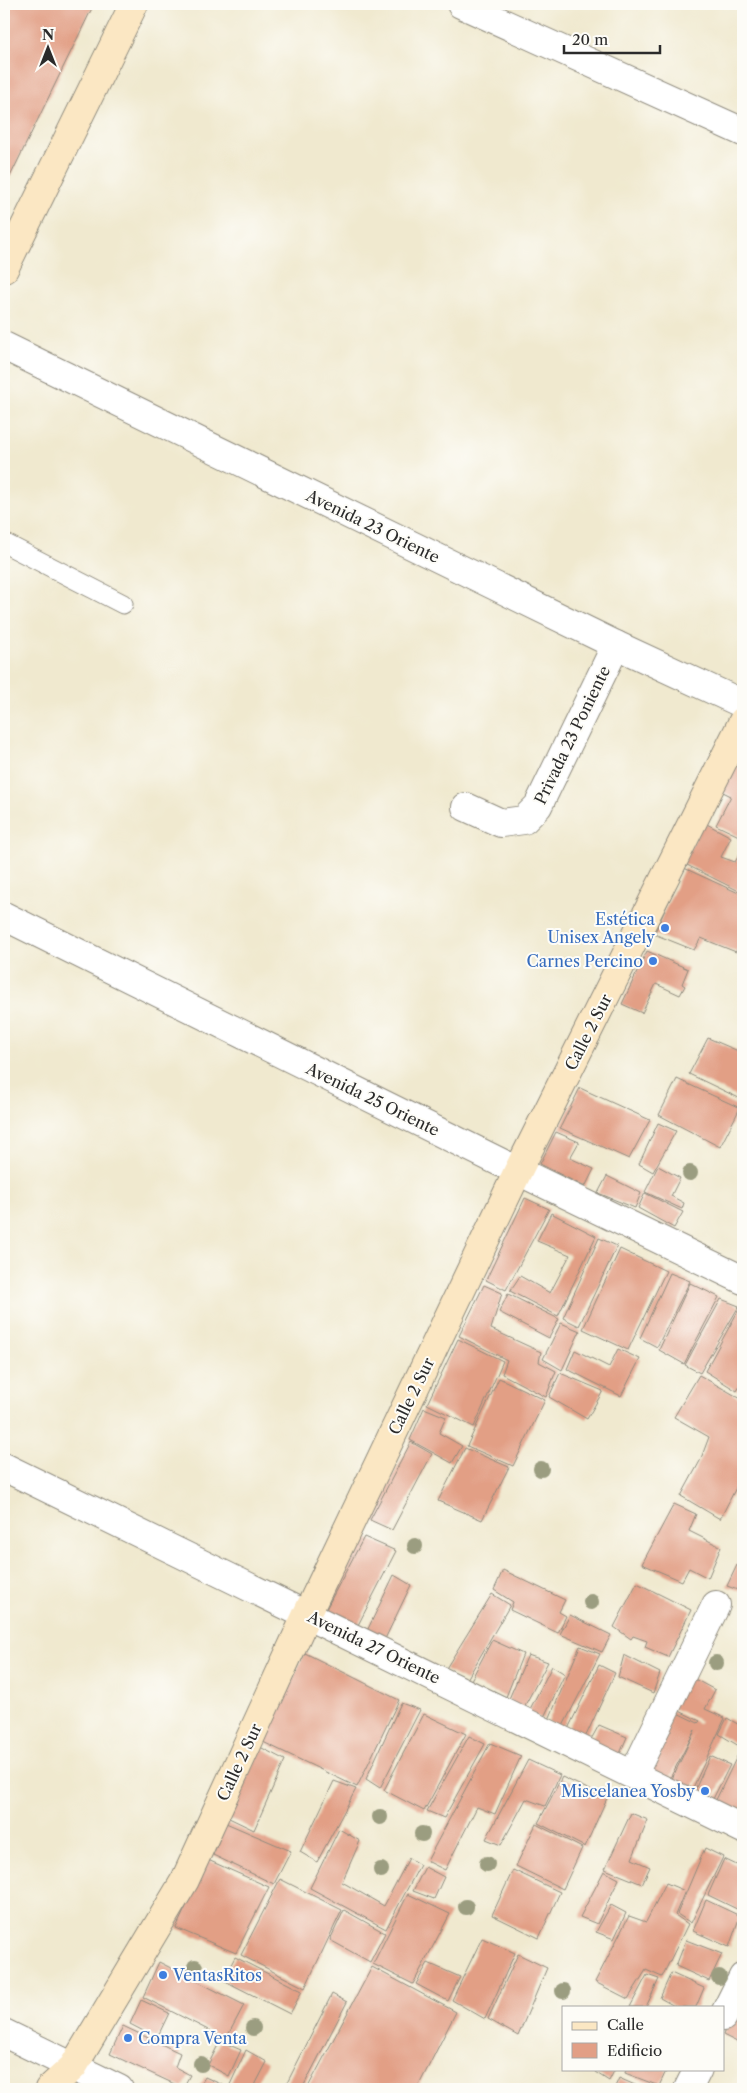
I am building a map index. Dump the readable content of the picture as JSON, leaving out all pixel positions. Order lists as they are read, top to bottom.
{
  "streets": {
    "main road": ["Calle 2 Sur"],
    "street": [
      "Avenida 23 Oriente",
      "Privada 23 Poniente",
      "Avenida 25 Oriente",
      "Avenida 27 Oriente"
    ]
  },
  "crossings": [
    ["Avenida 23 Oriente", "Privada 23 Poniente"],
    ["Calle 2 Sur", "Avenida 25 Oriente"],
    ["Calle 2 Sur", "Avenida 27 Oriente"]
  ],
  "places": [
    "Estética Unisex Angely",
    "Carnes Percino",
    "Miscelanea Yosby",
    "VentasRitos",
    "Compra Venta"
  ],
  "legend": ["Calle", "Edificio"],
  "scale_bar": "20 m",
  "north": "top"
}
